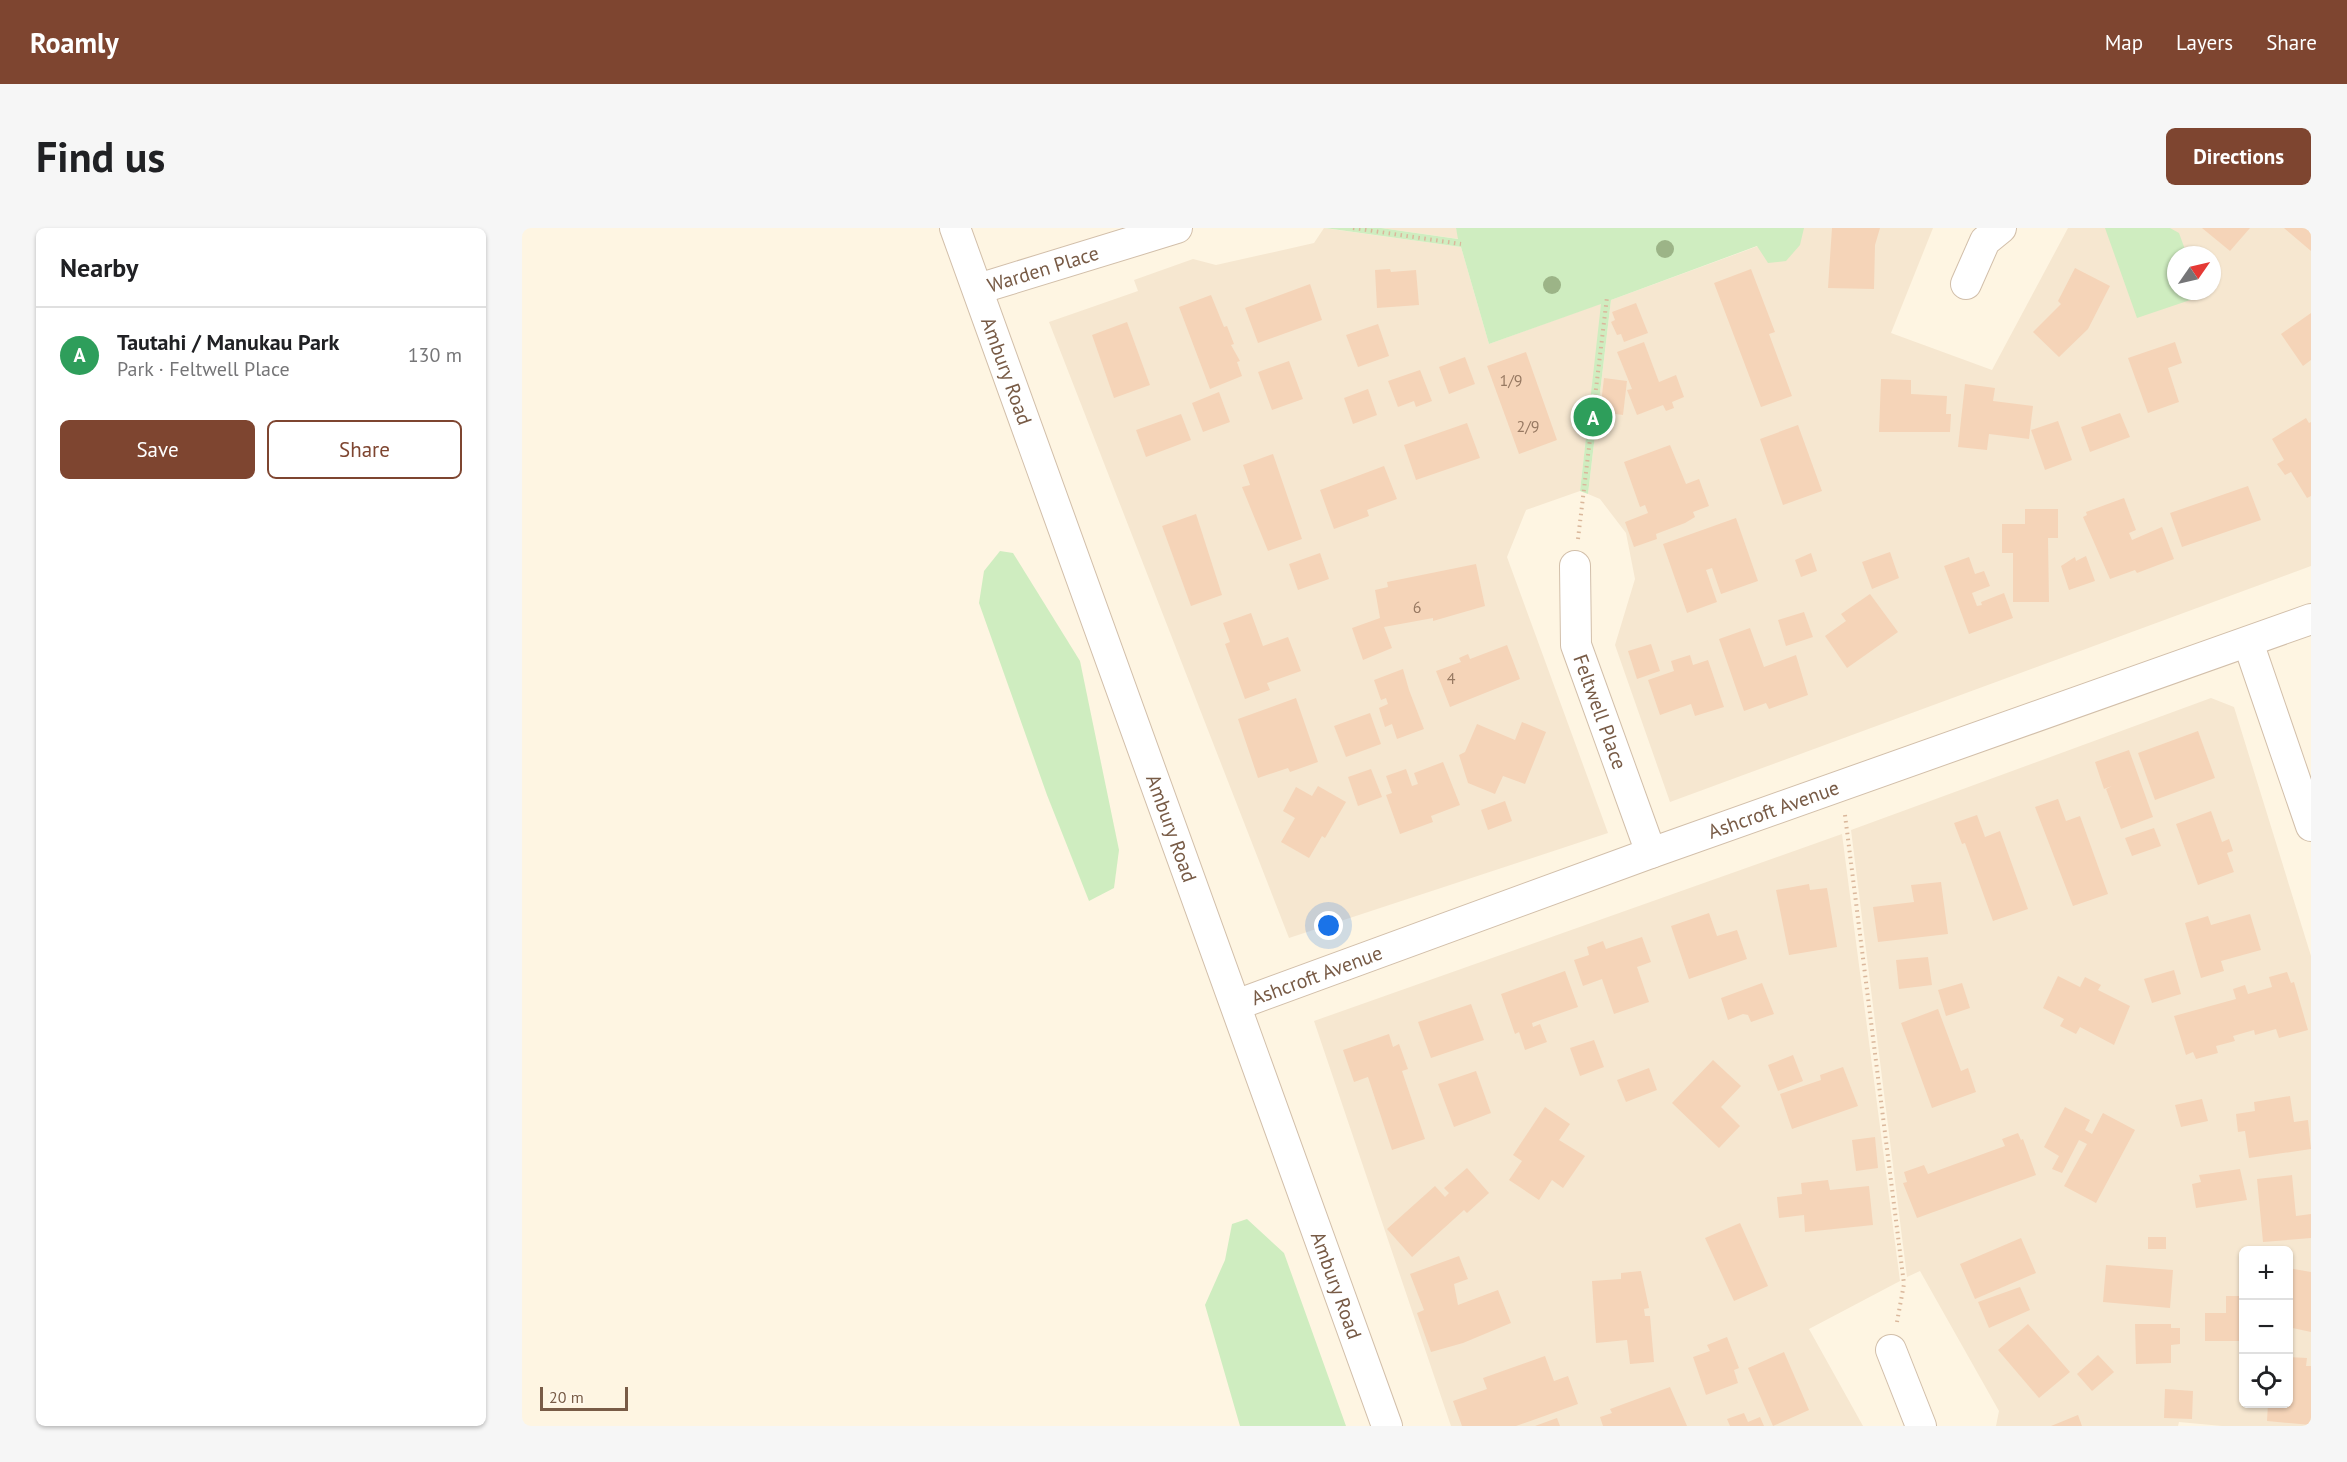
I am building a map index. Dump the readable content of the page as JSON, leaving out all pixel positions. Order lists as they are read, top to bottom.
{
  "streets": {
    "street": [
      "Warden Place",
      "Ambury Road",
      "Feltwell Place",
      "Ashcroft Avenue"
    ]
  },
  "crossings": [
    ["Warden Place", "Ambury Road"],
    ["Ambury Road", "Ashcroft Avenue"],
    ["Feltwell Place", "Ashcroft Avenue"]
  ],
  "house_numbers": [
    "1/9",
    "2/9",
    "6",
    "4"
  ],
  "scale_bar": "20 m",
  "north": "top right",
  "page": {
    "header": "Roamly",
    "nav": ["Map", "Layers", "Share"],
    "buttons": [
      "Directions",
      ["Save", "Share"]
    ],
    "title": "Find us",
    "heading": "Nearby",
    "list": [
      {
        "mark": "A",
        "name": "Tautahi / Manukau Park",
        "note": "Park · Feltwell Place",
        "value": "130 m"
      }
    ],
    "pins": "A",
    "map_buttons": ["+", "−"],
    "scale": "20 m"
  }
}
